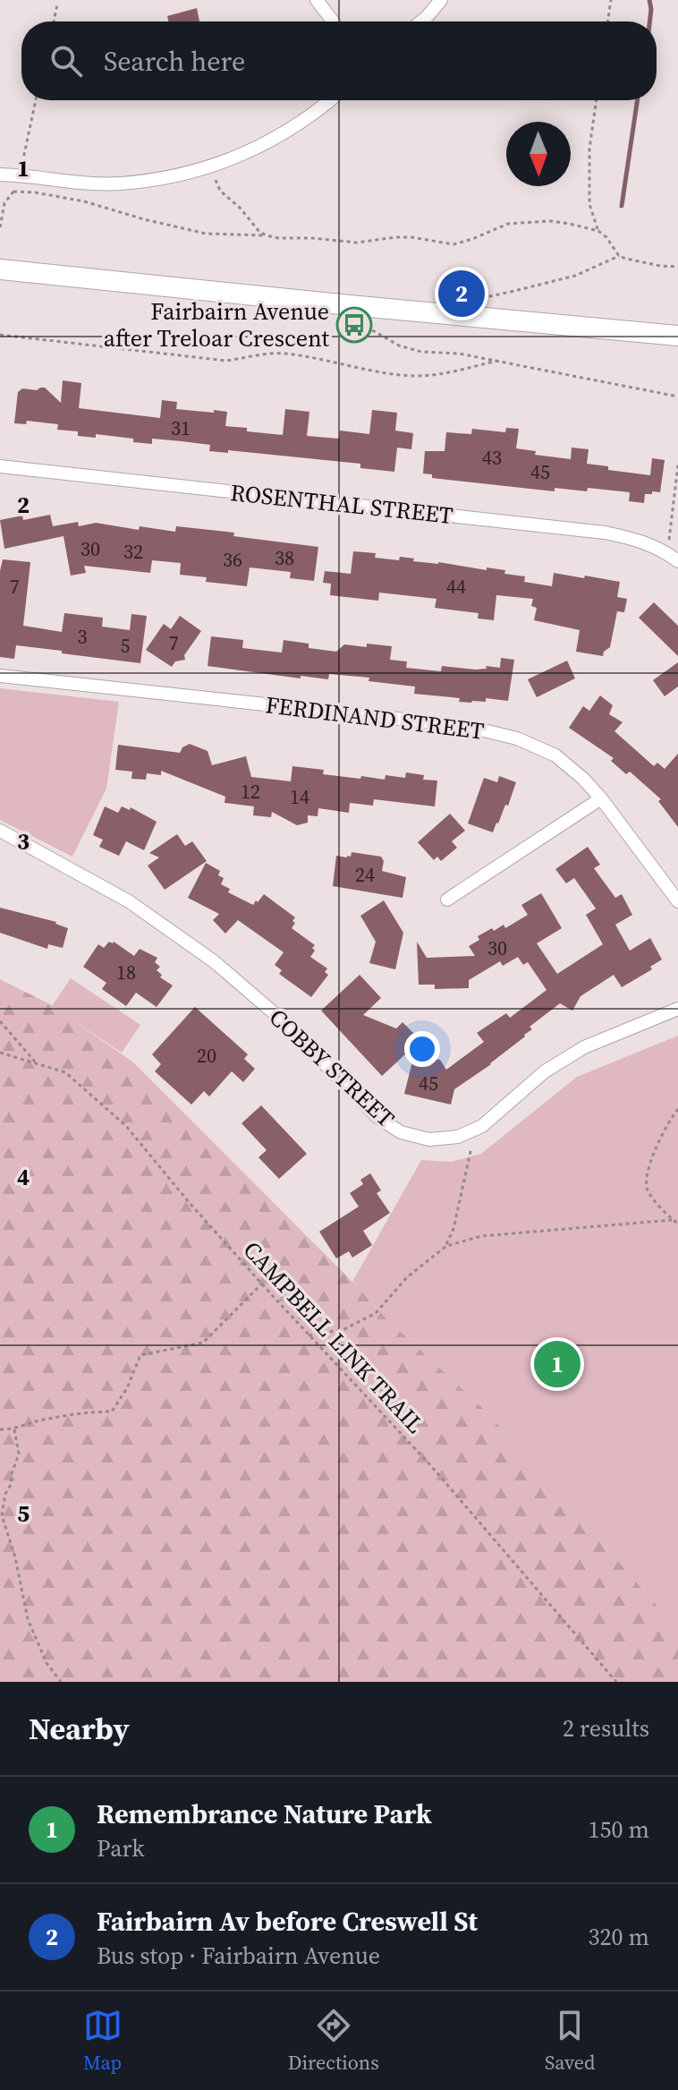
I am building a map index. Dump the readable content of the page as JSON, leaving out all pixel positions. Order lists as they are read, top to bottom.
{
  "streets": {
    "street": ["ROSENTHAL STREET", "FERDINAND STREET", "COBBY STREET"],
    "path": ["CAMPBELL LINK TRAIL"]
  },
  "places": {
    "bus stop": ["Fairbairn Avenue after Treloar Crescent"]
  },
  "house_numbers": [
    "31",
    "43",
    "45",
    "30",
    "32",
    "38",
    "36",
    "7",
    "44",
    "3",
    "7",
    "5",
    "12",
    "14",
    "24",
    "30",
    "18",
    "20",
    "45"
  ],
  "north": "bottom",
  "page": {
    "search": "Search here",
    "pins": ["2", "1"],
    "heading": ["Nearby", "2 results"],
    "list": [
      {
        "mark": "1",
        "name": "Remembrance Nature Park",
        "note": "Park",
        "value": "150 m"
      },
      {
        "mark": "2",
        "name": "Fairbairn Av before Creswell St",
        "note": "Bus stop · Fairbairn Avenue",
        "value": "320 m"
      }
    ],
    "nav": ["Map", "Directions", "Saved"]
  },
  "grid": {
    "rows": [
      "1",
      "2",
      "3",
      "4",
      "5"
    ]
  }
}
